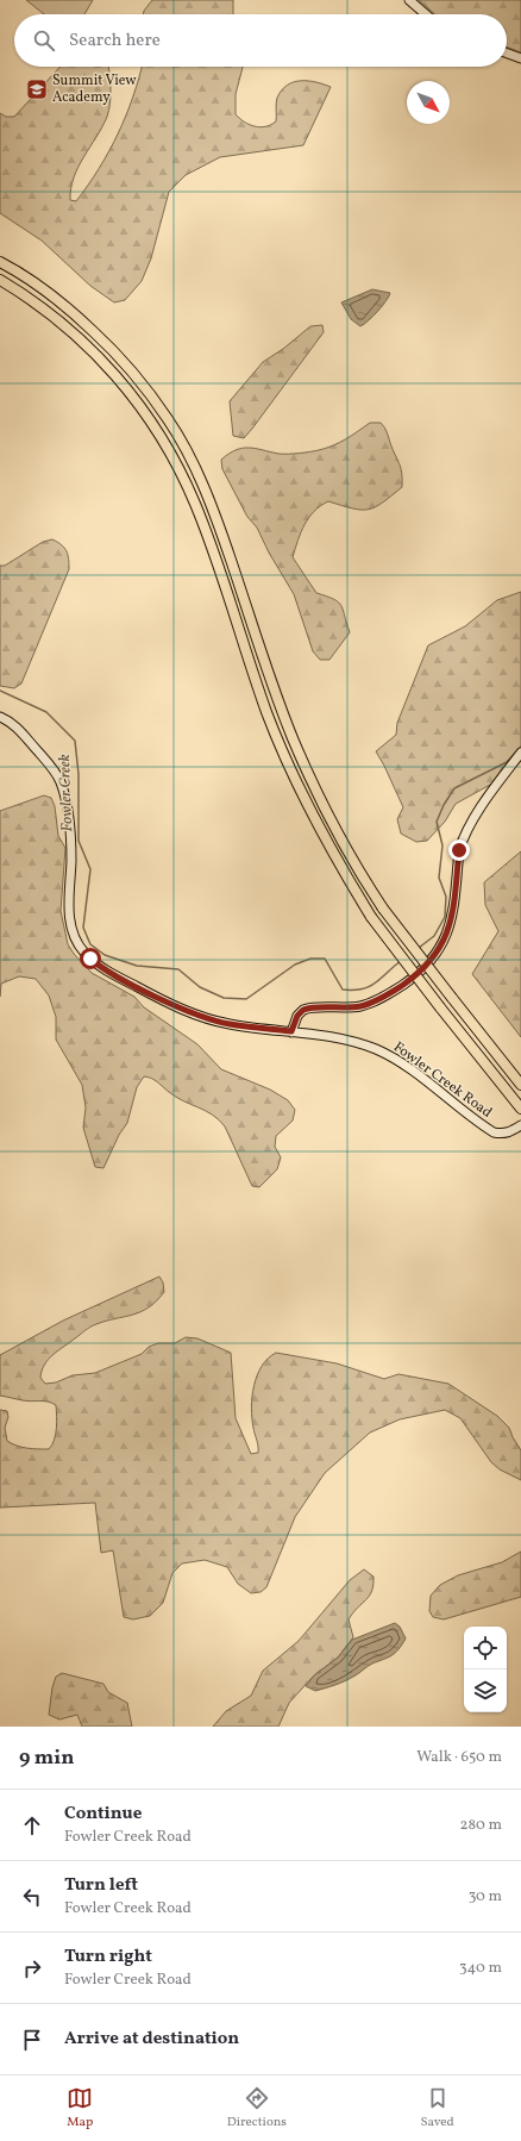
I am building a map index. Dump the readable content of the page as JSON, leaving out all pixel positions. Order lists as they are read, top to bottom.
{
  "streets": {
    "main road": ["Fowler Creek Road"]
  },
  "water": ["Fowler Creek"],
  "places": {
    "school or university": ["Summit View Academy"]
  },
  "north": "bottom right",
  "page": {
    "search": "Search here",
    "heading": ["9 min", "Walk · 650 m"],
    "list": [
      ["Continue", "Fowler Creek Road", "280 m"],
      ["Turn left", "Fowler Creek Road", "30 m"],
      ["Turn right", "Fowler Creek Road", "340 m"],
      "Arrive at destination"
    ],
    "nav": ["Map", "Directions", "Saved"]
  }
}
